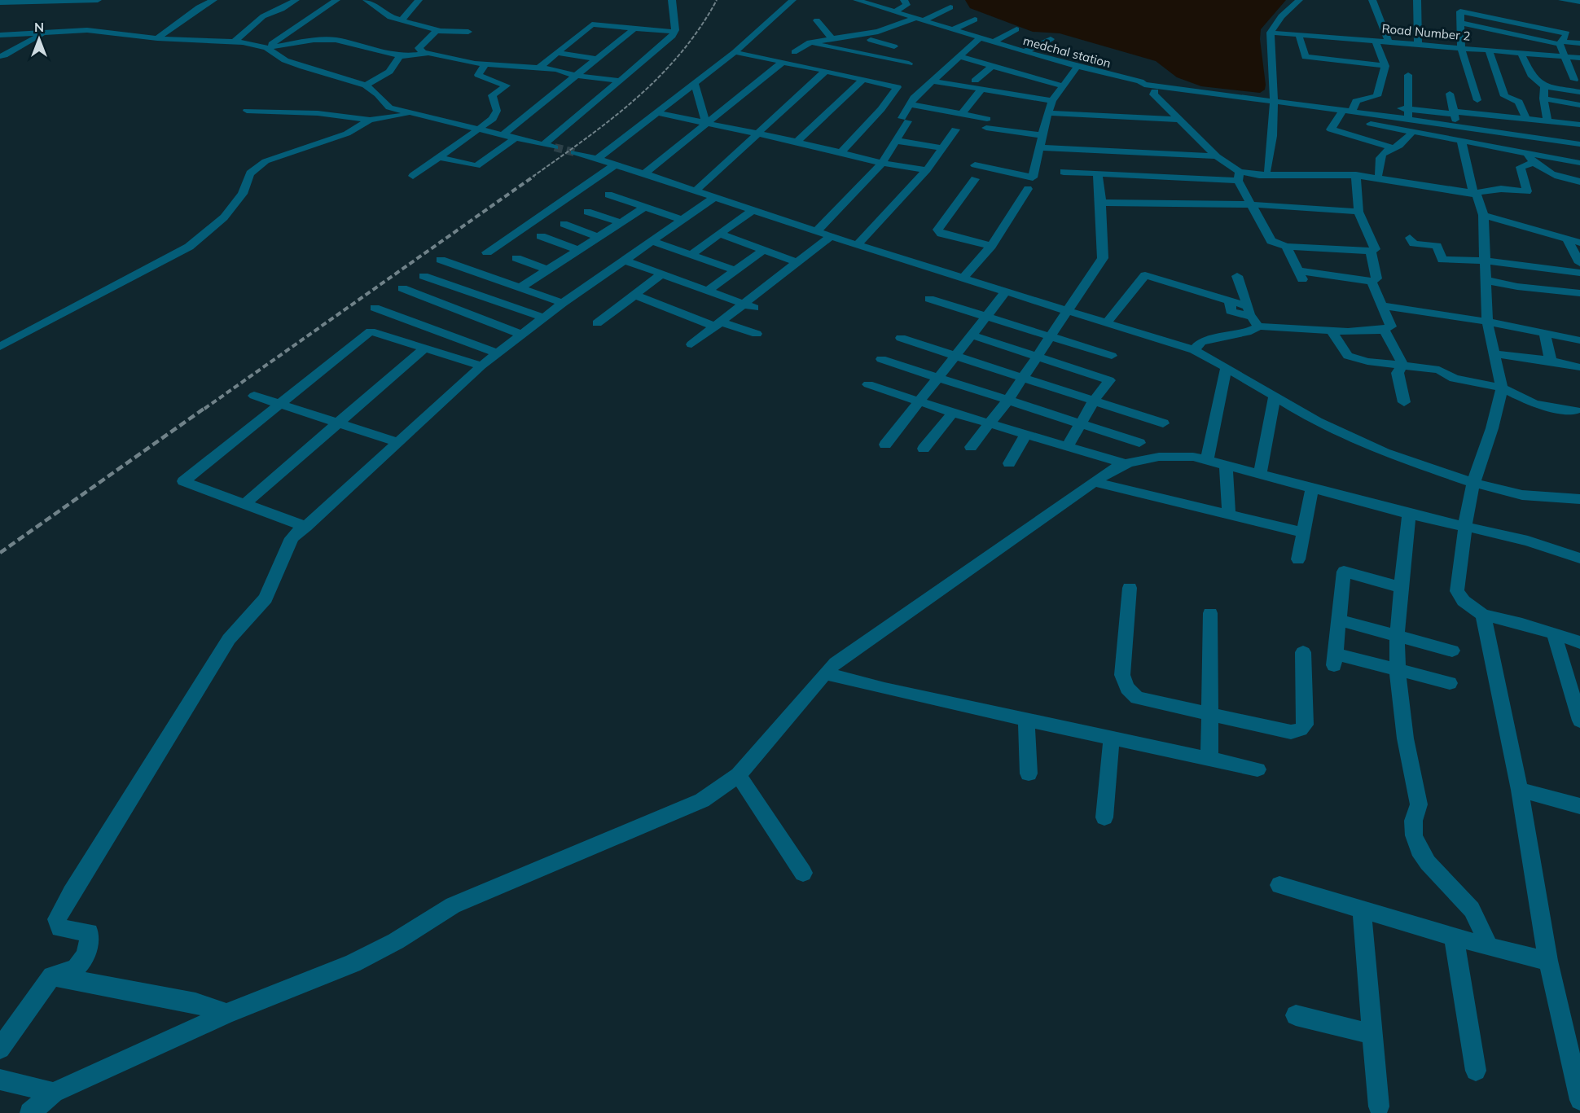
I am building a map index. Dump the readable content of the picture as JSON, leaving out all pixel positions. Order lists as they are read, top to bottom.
{
  "streets": {
    "street": ["Road Number 2", "medchal station"]
  },
  "north": "top"
}
